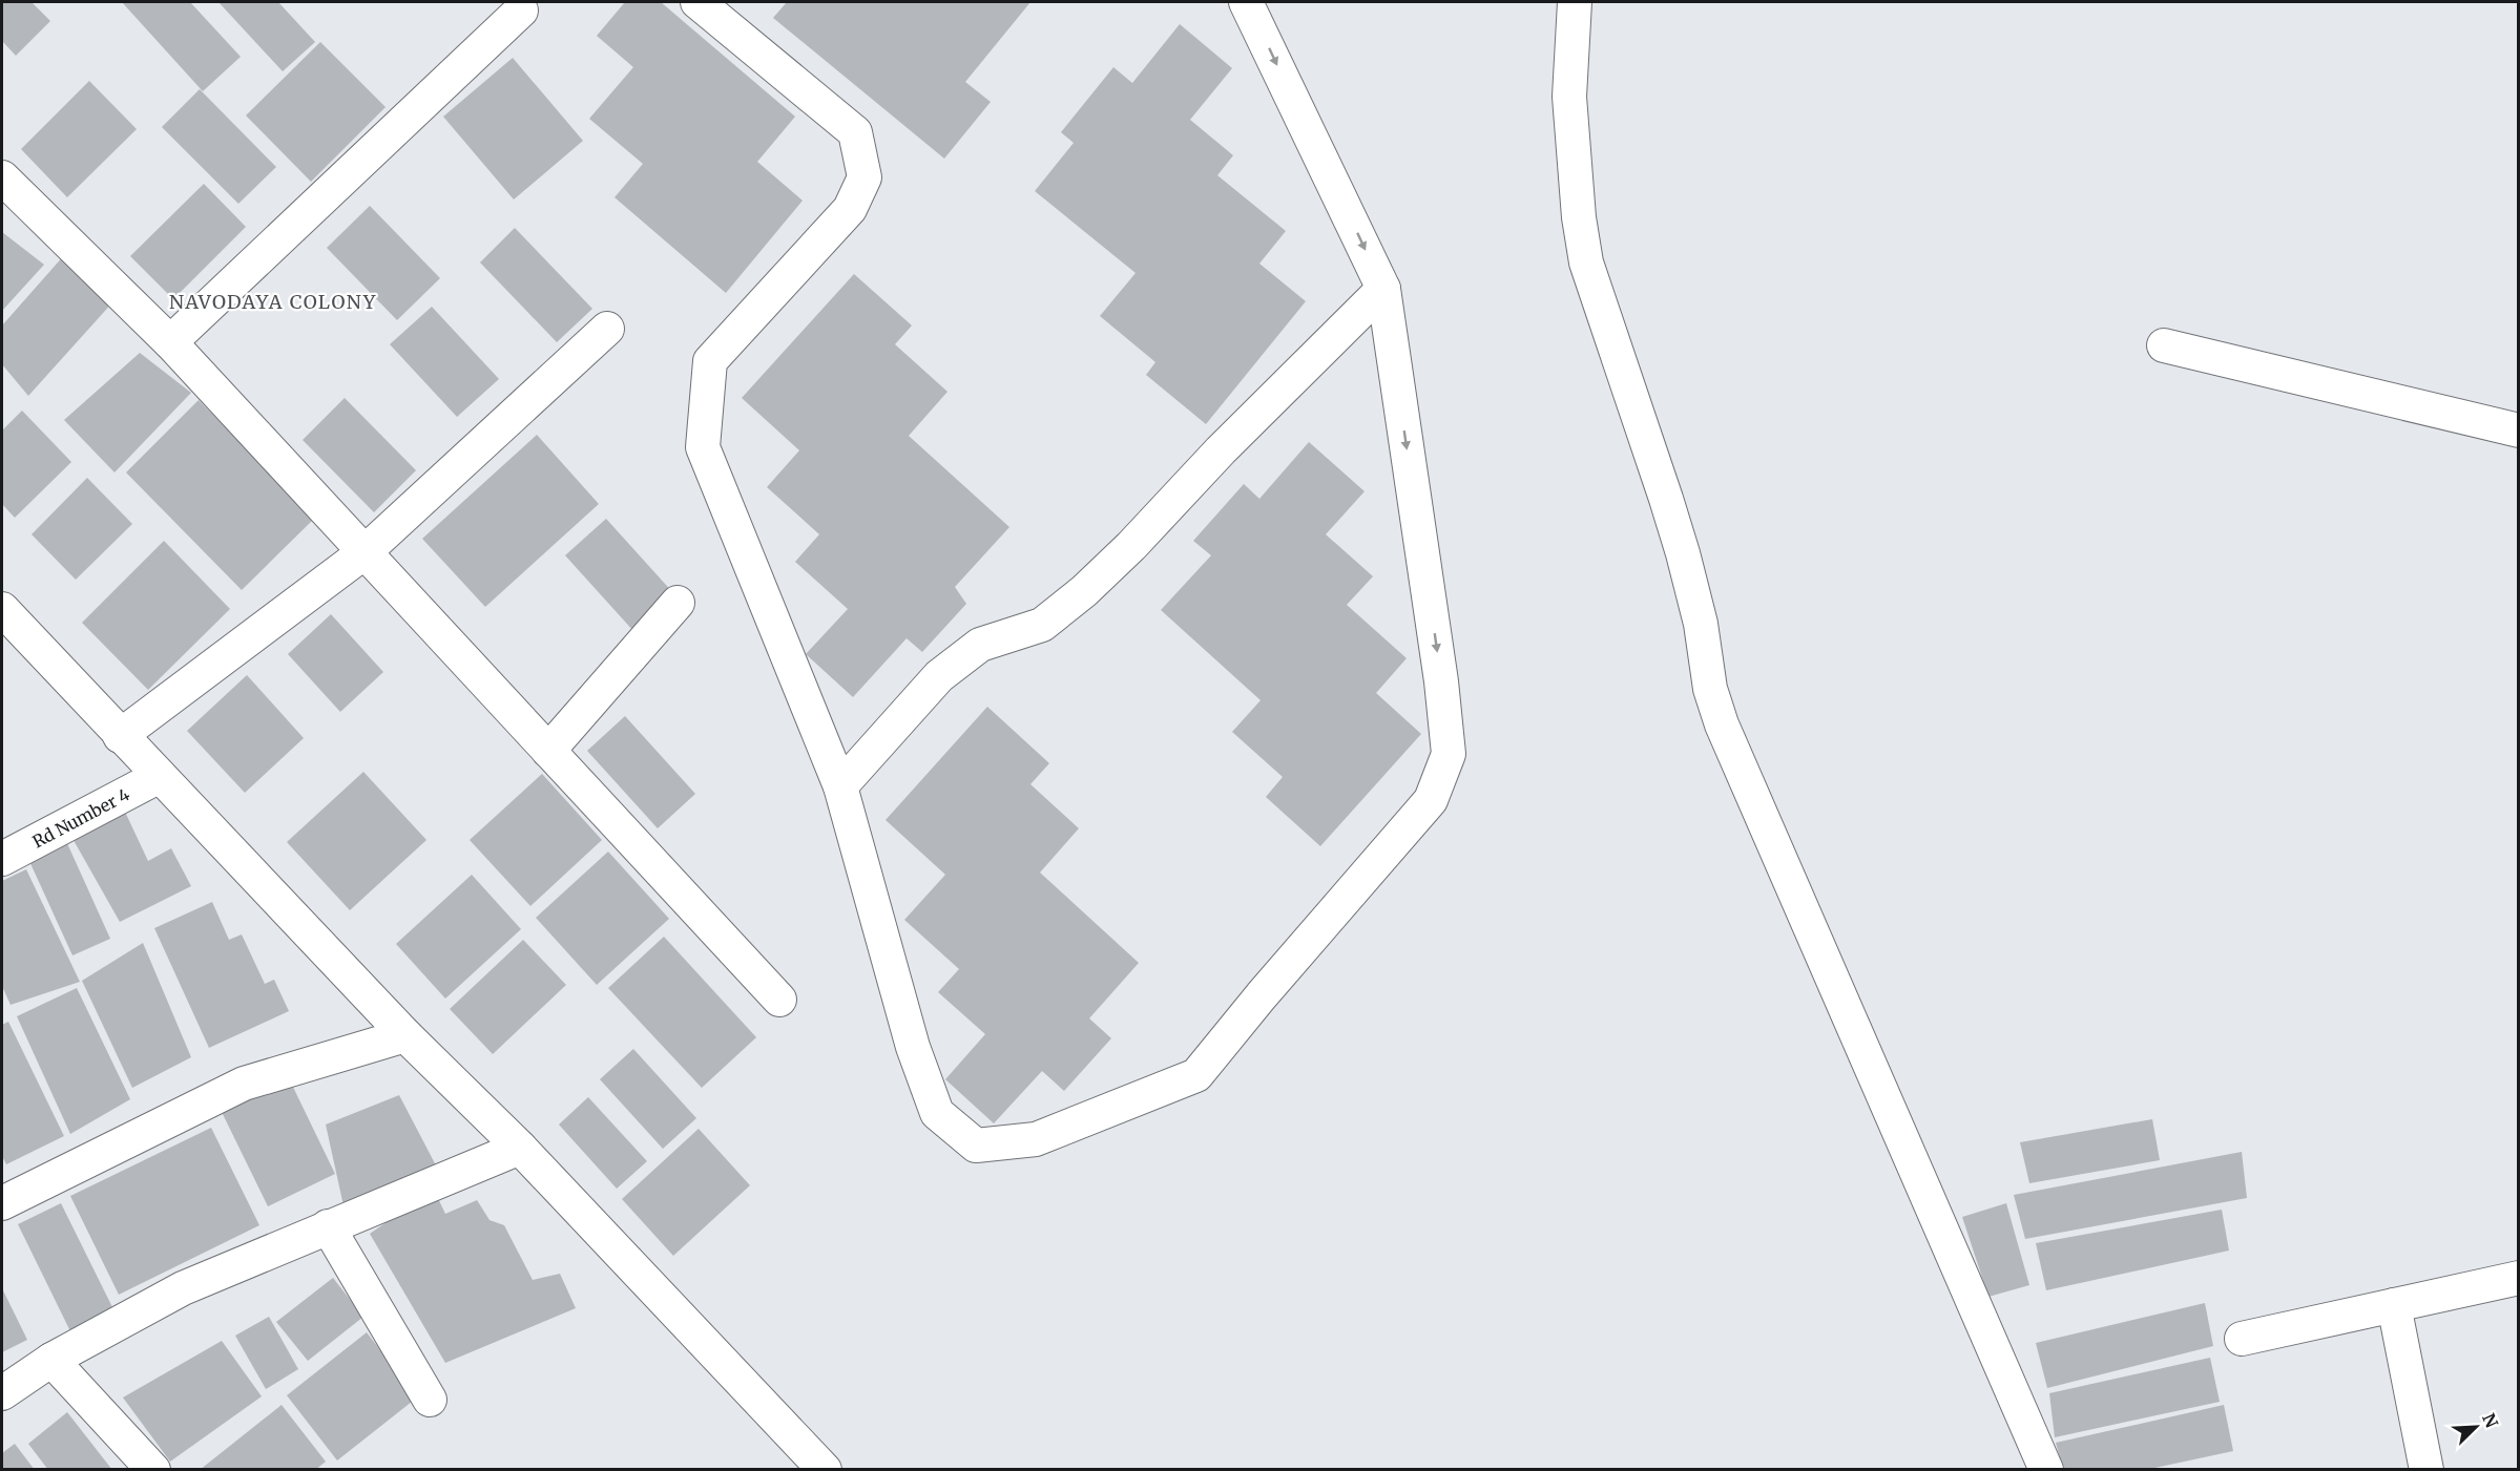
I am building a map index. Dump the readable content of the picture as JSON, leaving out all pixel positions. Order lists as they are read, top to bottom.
{
  "streets": {
    "street": ["Rd Number 4"]
  },
  "districts": ["NAVODAYA COLONY"],
  "north": "top right"
}
